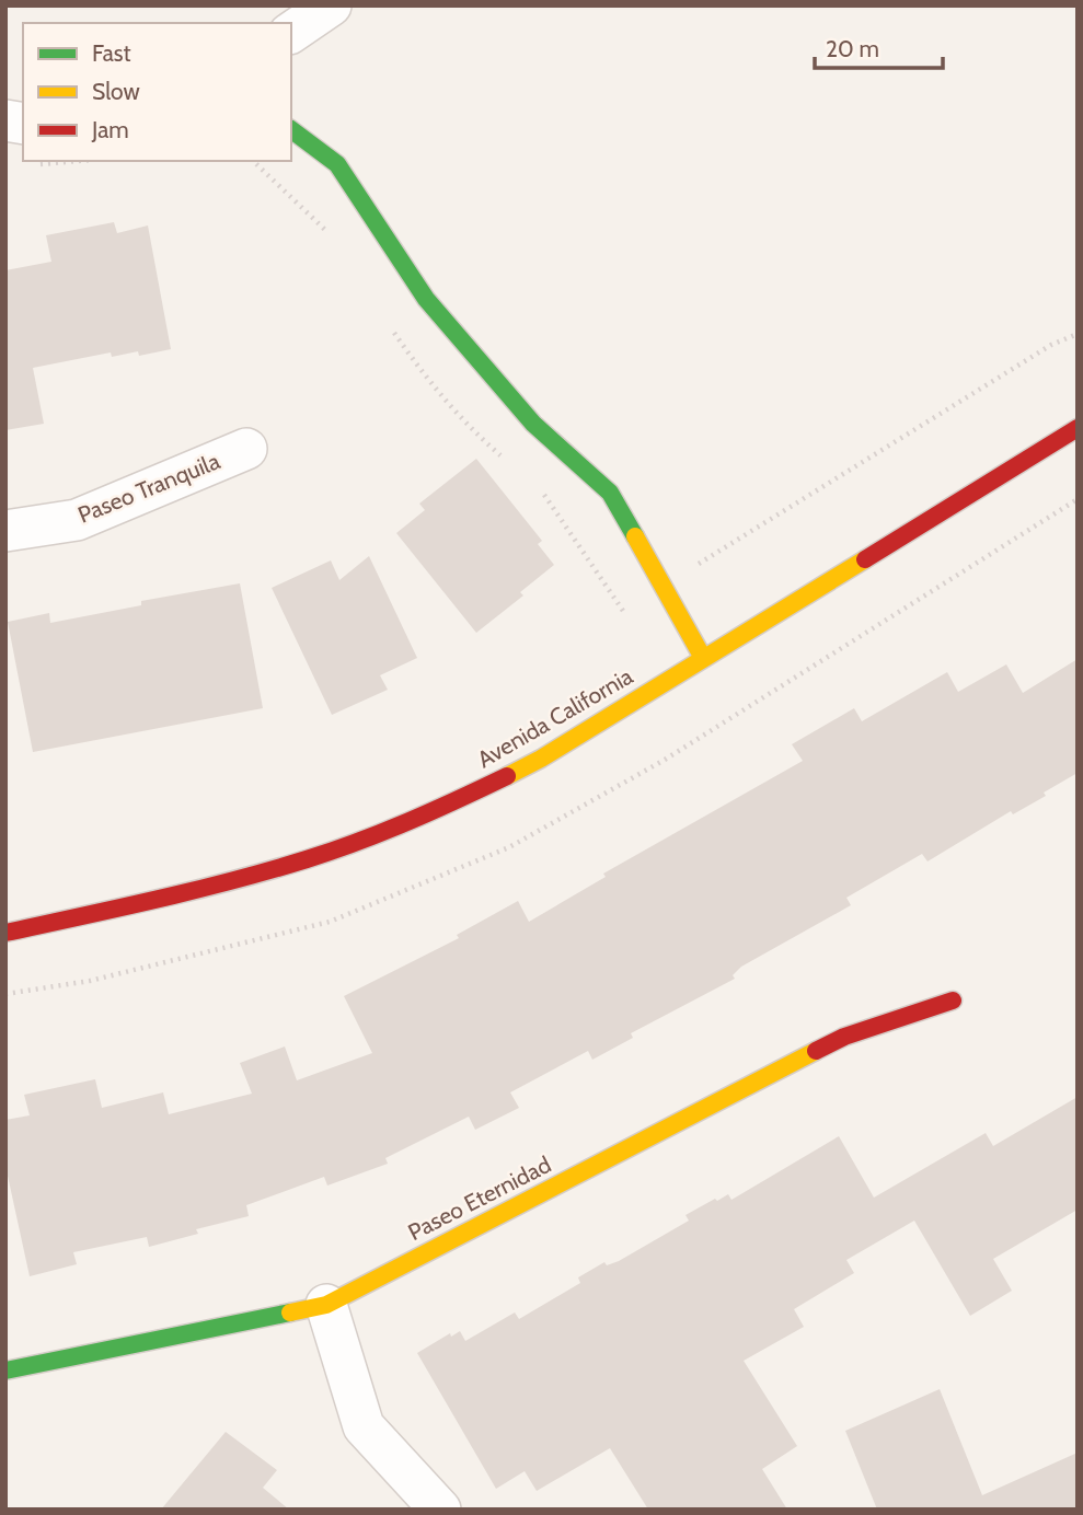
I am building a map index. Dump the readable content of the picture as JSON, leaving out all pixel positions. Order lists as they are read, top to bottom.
{
  "streets": {
    "street": ["Paseo Tranquila", "Avenida California", "Paseo Eternidad"]
  },
  "legend": ["Fast", "Slow", "Jam"],
  "scale_bar": "20 m"
}
